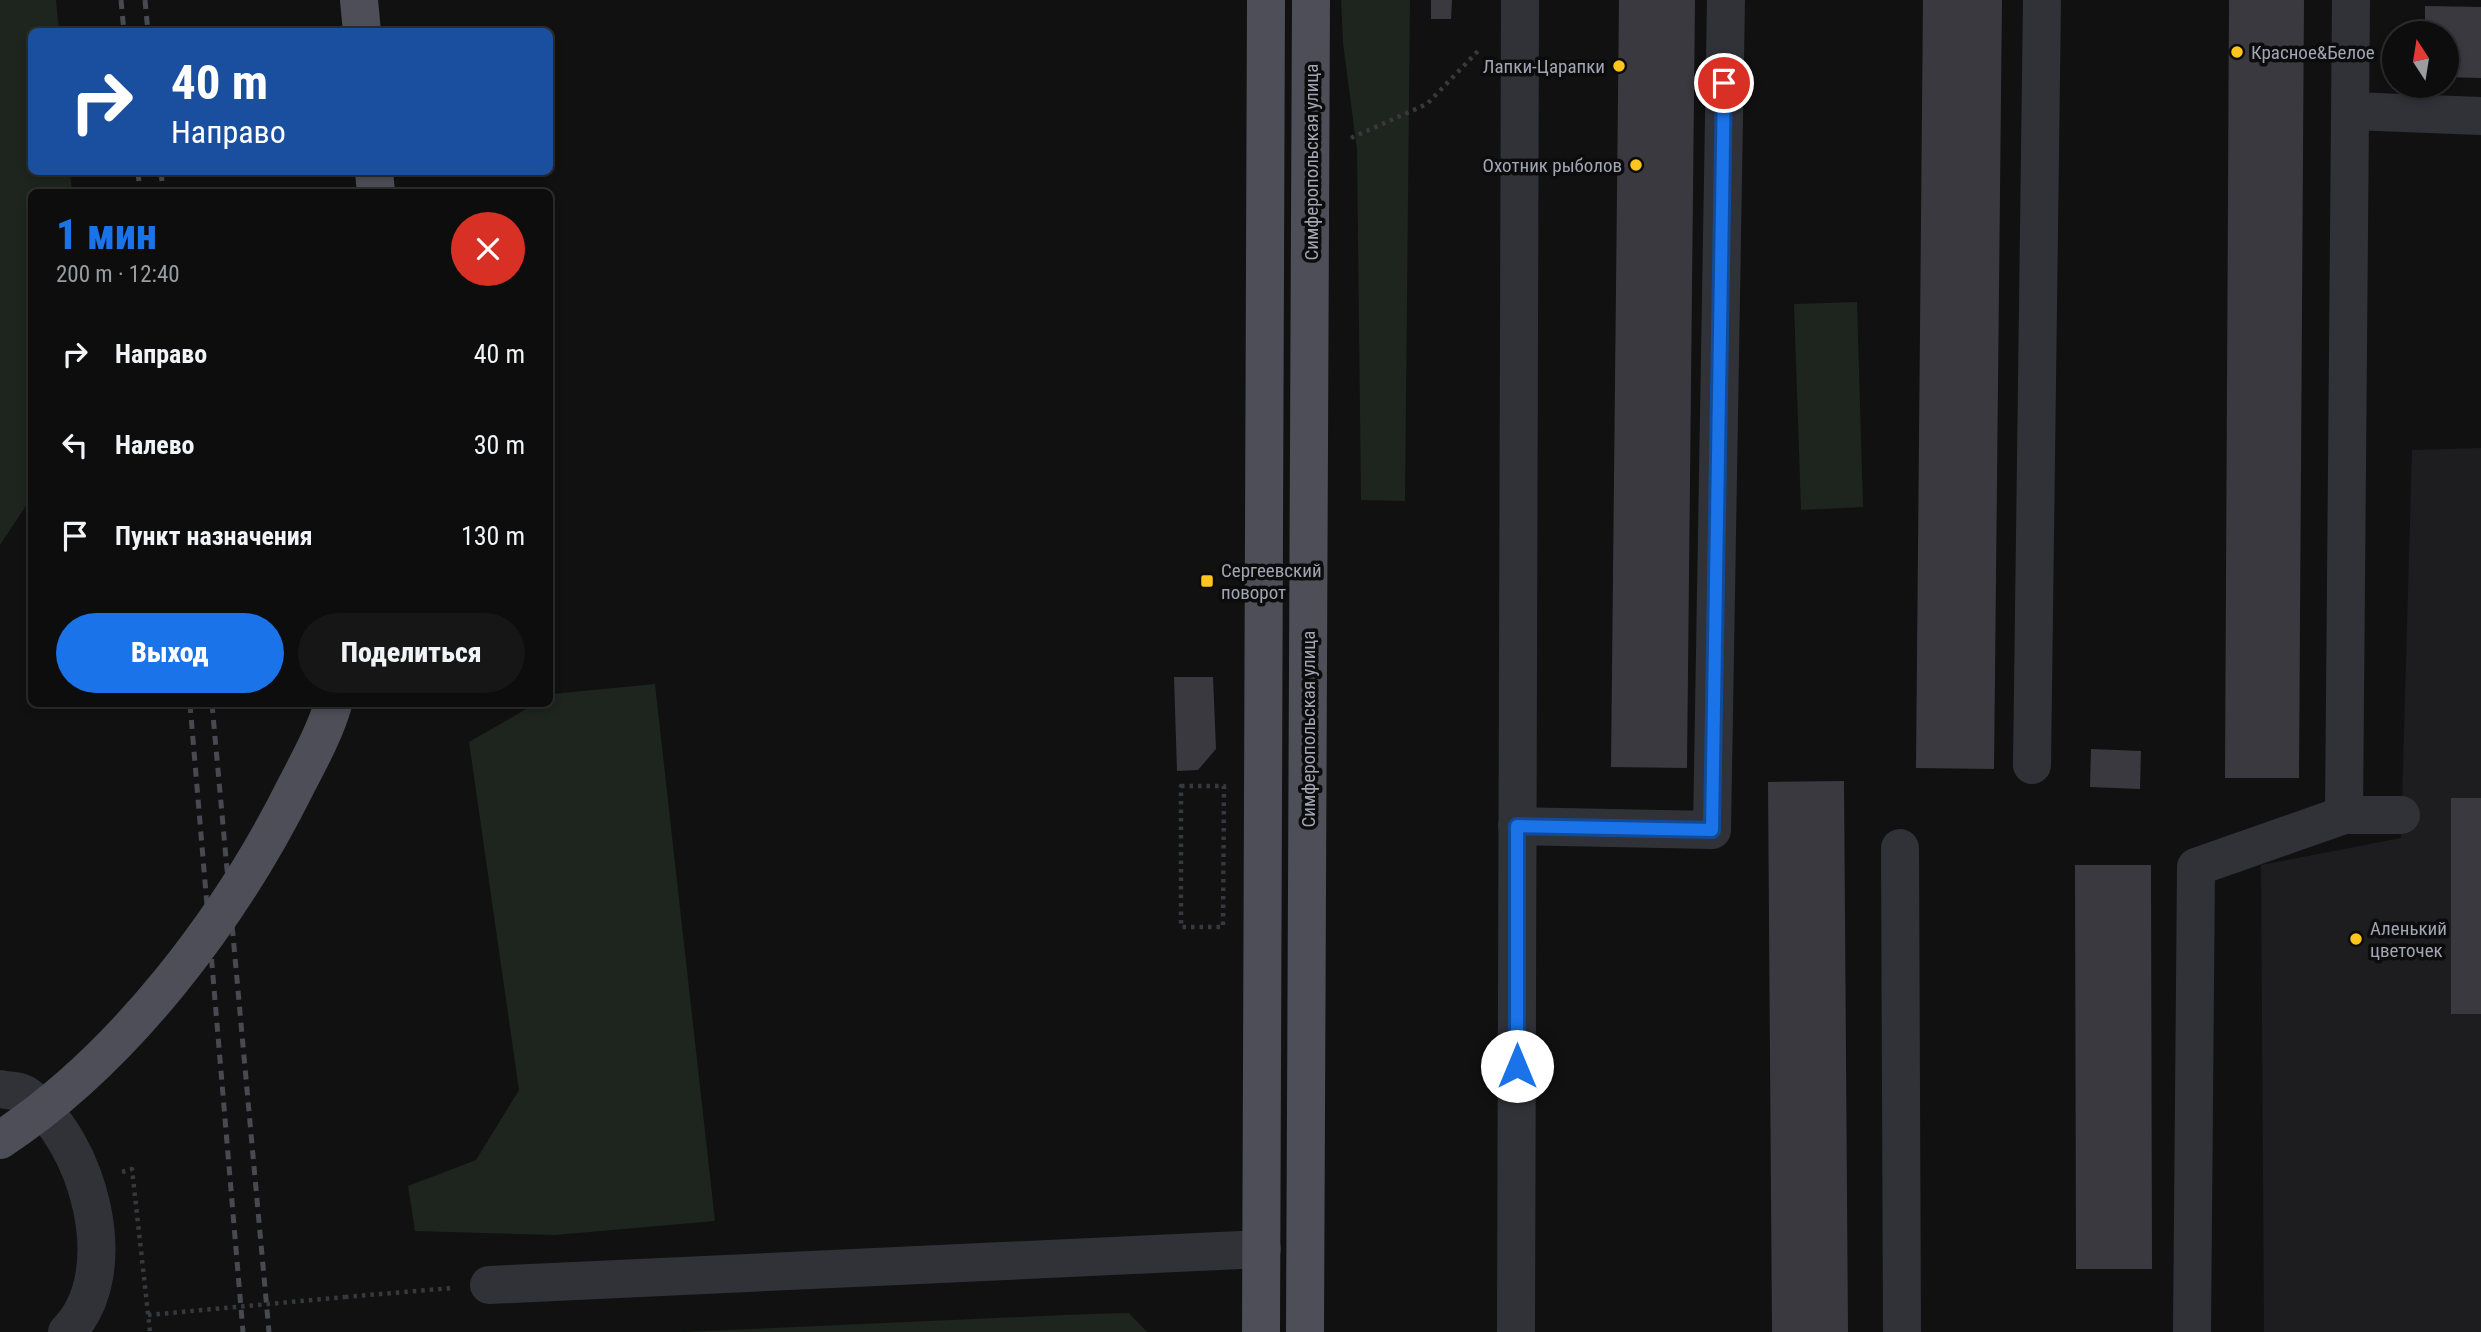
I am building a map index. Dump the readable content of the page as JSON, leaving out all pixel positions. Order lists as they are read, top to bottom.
{
  "streets": {
    "main road": ["Симферопольская улица"]
  },
  "places": {
    "other": [
      "Красное&Белое",
      "Лапки-Царапки",
      "Охотник рыболов",
      "Аленький цветочек"
    ],
    "transit": ["Сергеевский поворот"]
  },
  "north": "top",
  "page": {
    "turn": ["40 m", "Направо"],
    "heading": ["1 мин", "200 m · 12:40"],
    "list": [
      {
        "name": "Направо",
        "value": "40 m"
      },
      {
        "name": "Налево",
        "value": "30 m"
      },
      {
        "name": "Пункт назначения",
        "value": "130 m"
      }
    ],
    "buttons": ["Выход", "Поделиться"]
  }
}
